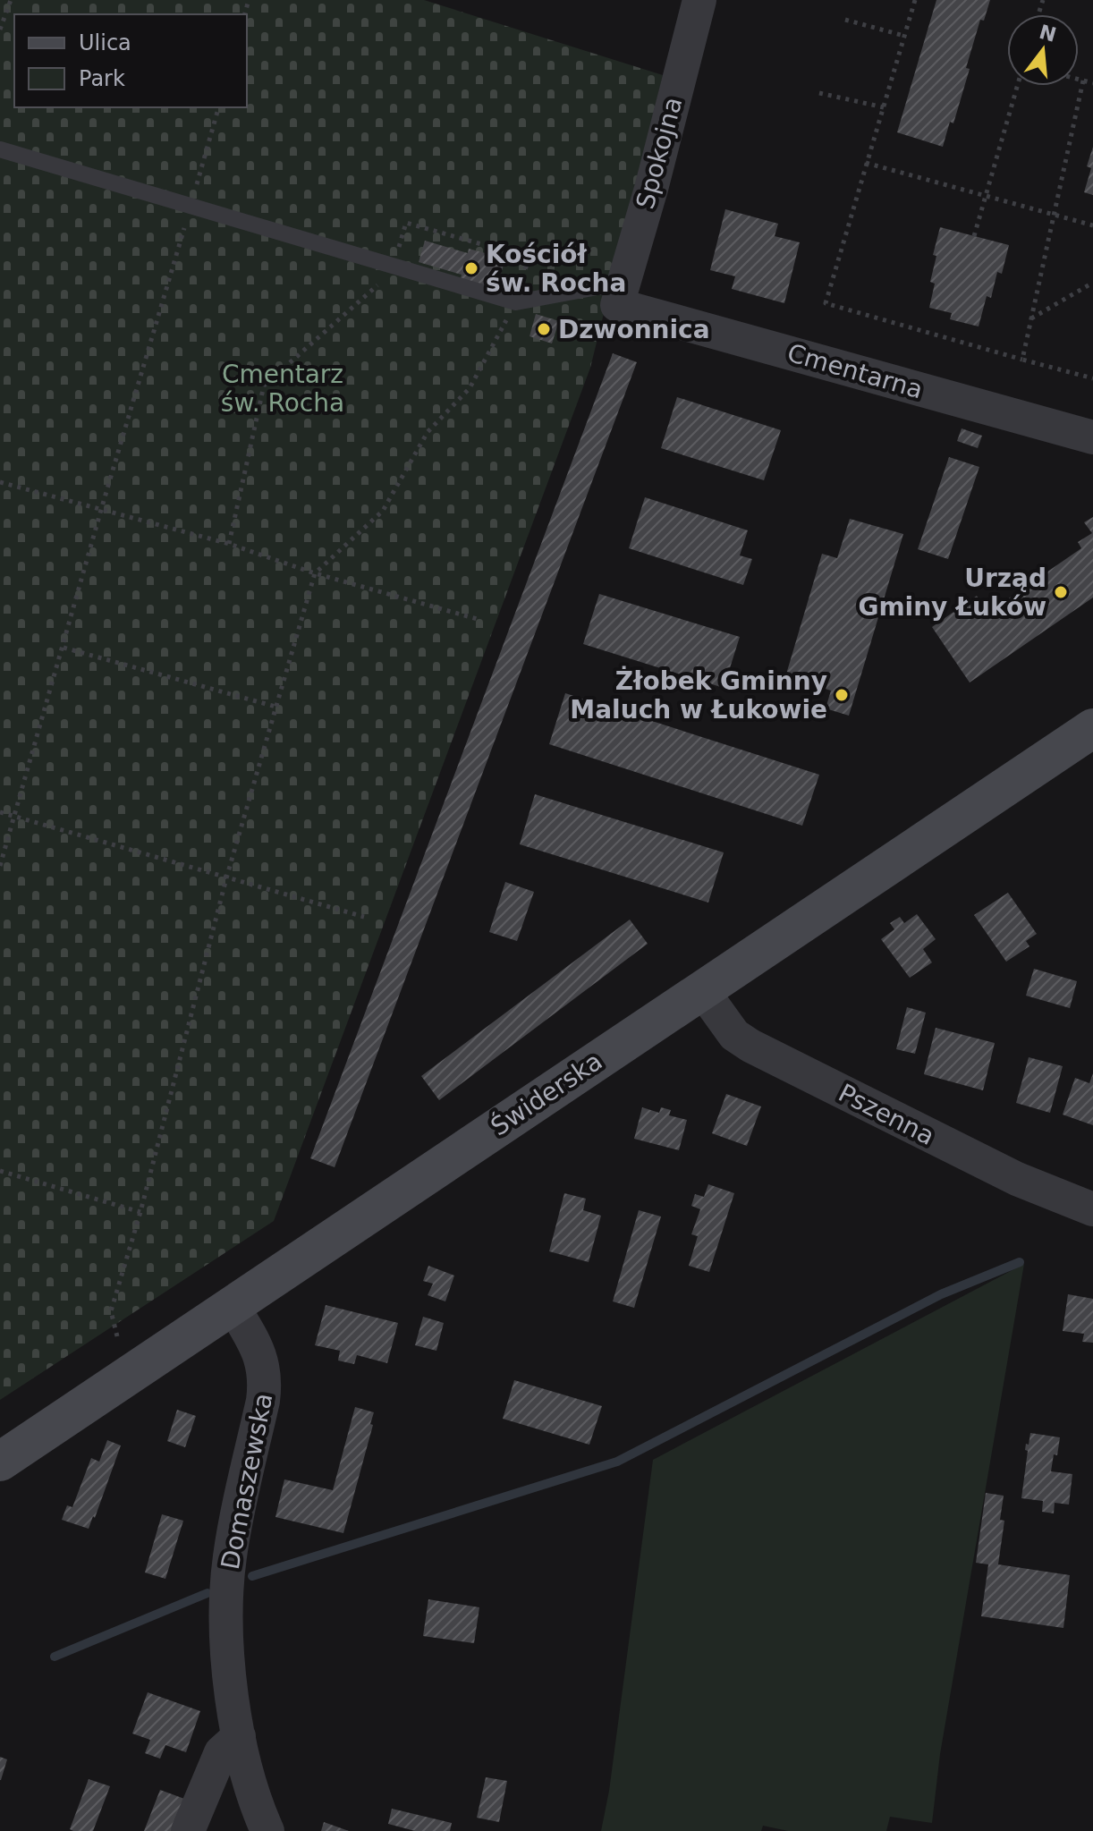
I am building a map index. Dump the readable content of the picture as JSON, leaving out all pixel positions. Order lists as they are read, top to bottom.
{
  "streets": {
    "main road": ["Świderska"],
    "street": [
      "Spokojna",
      "Cmentarna",
      "Pszenna",
      "Domaszewska"
    ]
  },
  "crossings": [
    ["Spokojna", "Cmentarna"],
    ["Świderska", "Pszenna"],
    ["Świderska", "Domaszewska"]
  ],
  "parks": ["Cmentarz św. Rocha"],
  "places": [
    "Kościół św. Rocha",
    "Dzwonnica",
    "Urząd Gminy Łuków",
    "Żłobek Gminny Maluch w Łukowie"
  ],
  "legend": ["Ulica", "Park"],
  "north": "top"
}
